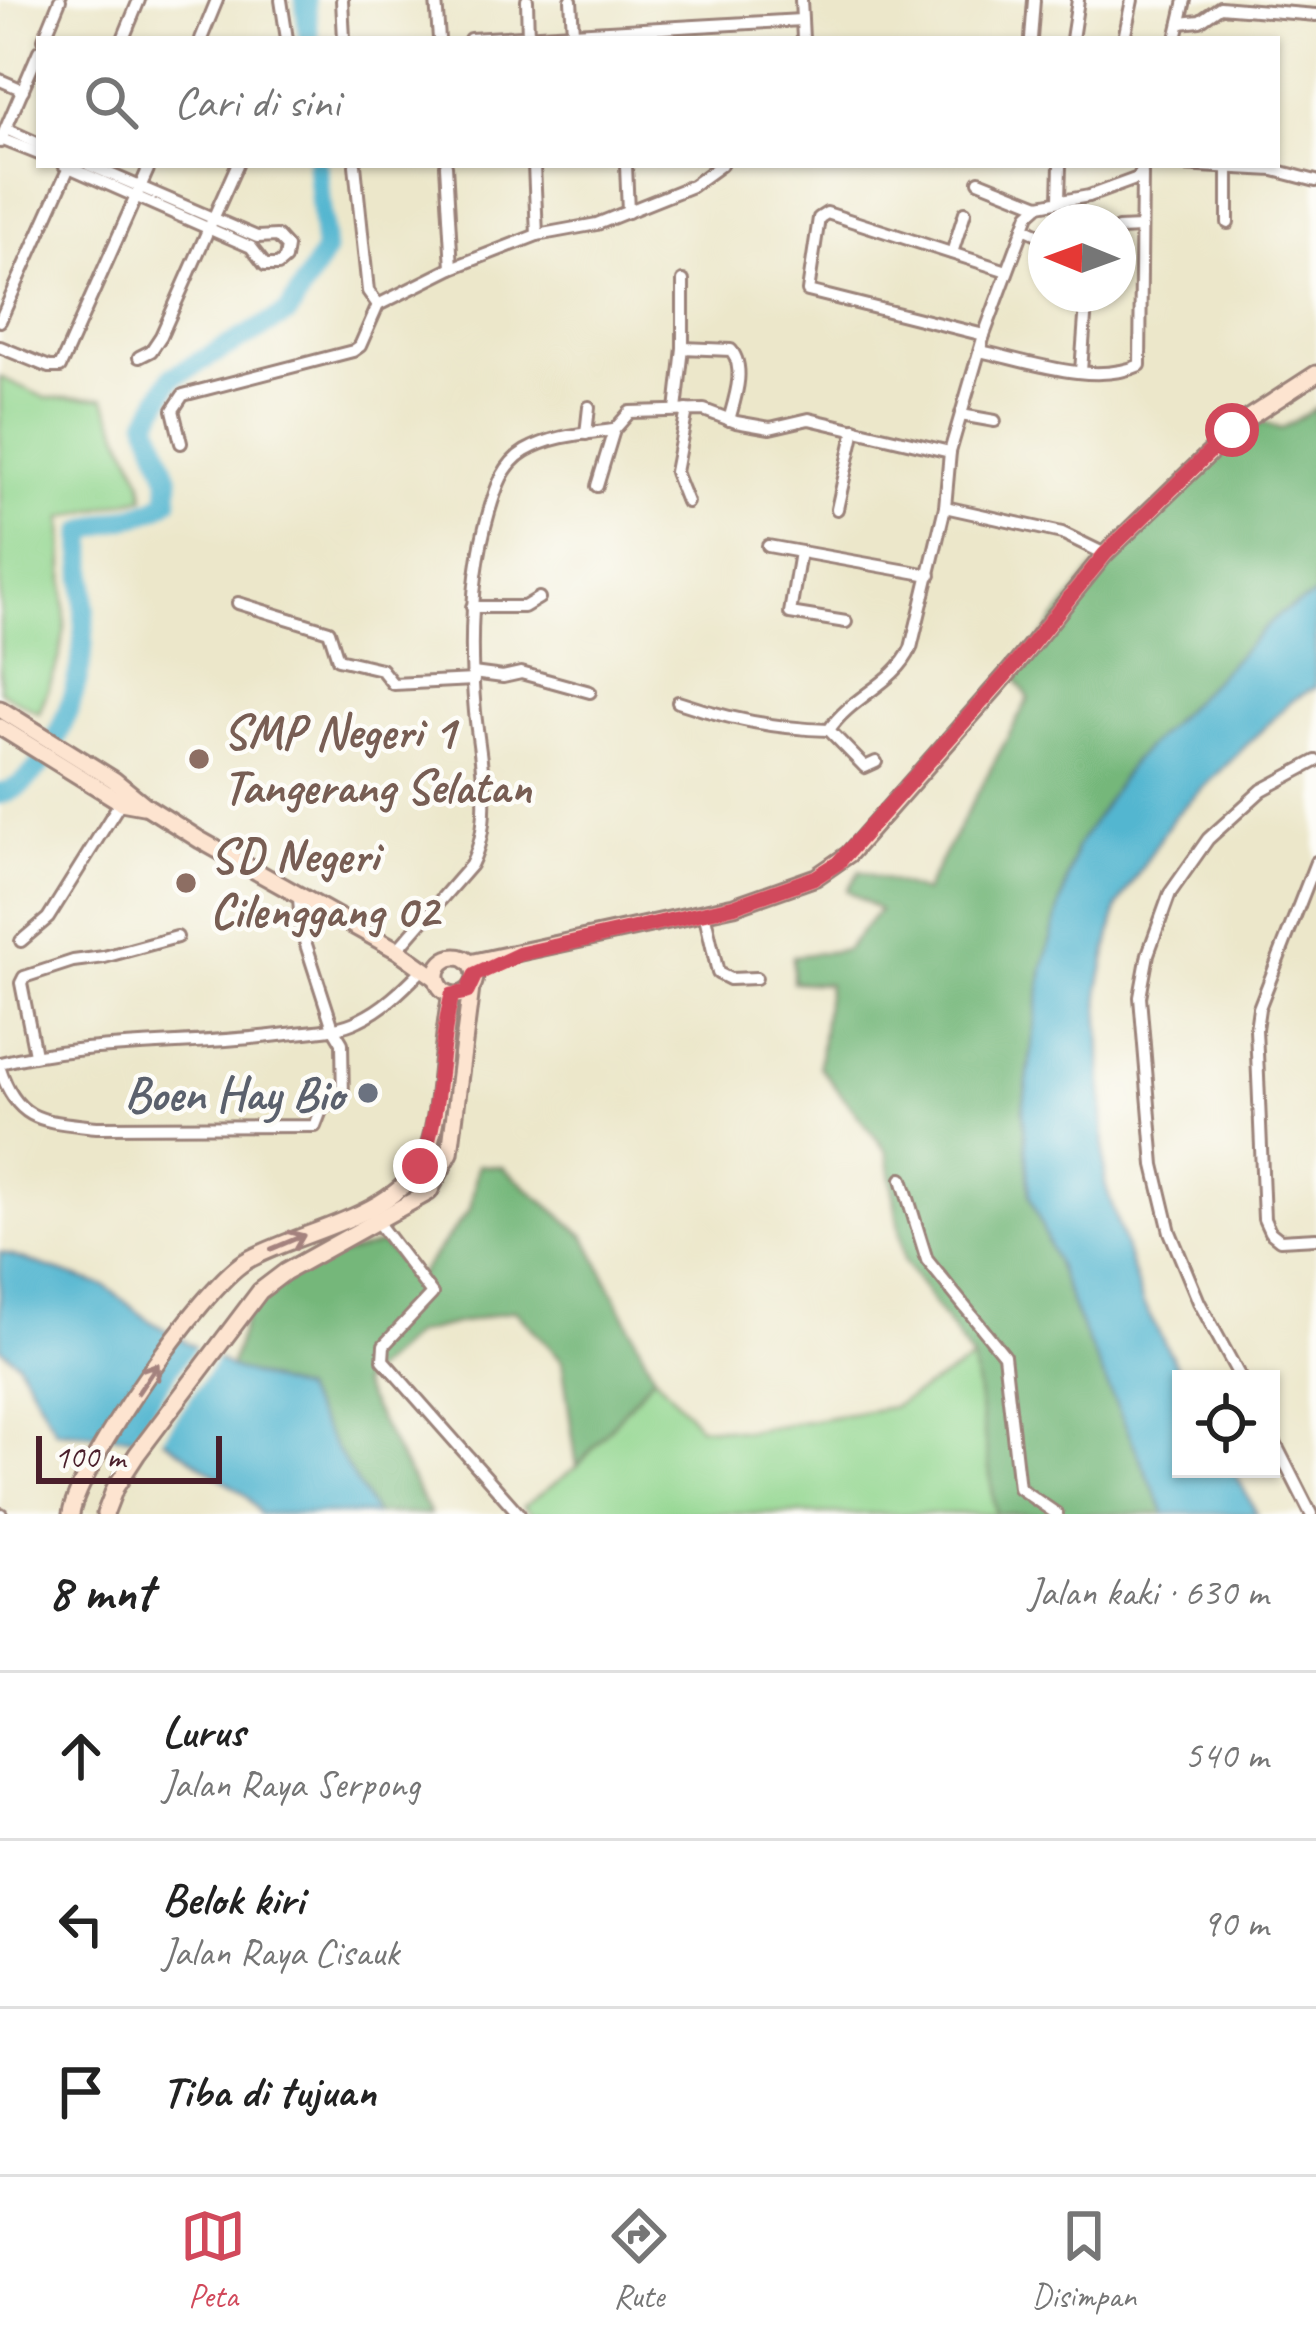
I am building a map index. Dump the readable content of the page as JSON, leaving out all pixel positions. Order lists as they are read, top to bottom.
{
  "places": ["SMP Negeri 1 Tangerang Selatan", "SD Negeri Cilenggang 02", "Boen Hay Bio"],
  "scale_bar": "100 m",
  "north": "left",
  "page": {
    "search": "Cari di sini",
    "scale": "100 m",
    "heading": ["8 mnt", "Jalan kaki · 630 m"],
    "list": [
      ["Lurus", "Jalan Raya Serpong", "540 m"],
      ["Belok kiri", "Jalan Raya Cisauk", "90 m"],
      "Tiba di tujuan"
    ],
    "nav": ["Peta", "Rute", "Disimpan"]
  }
}
